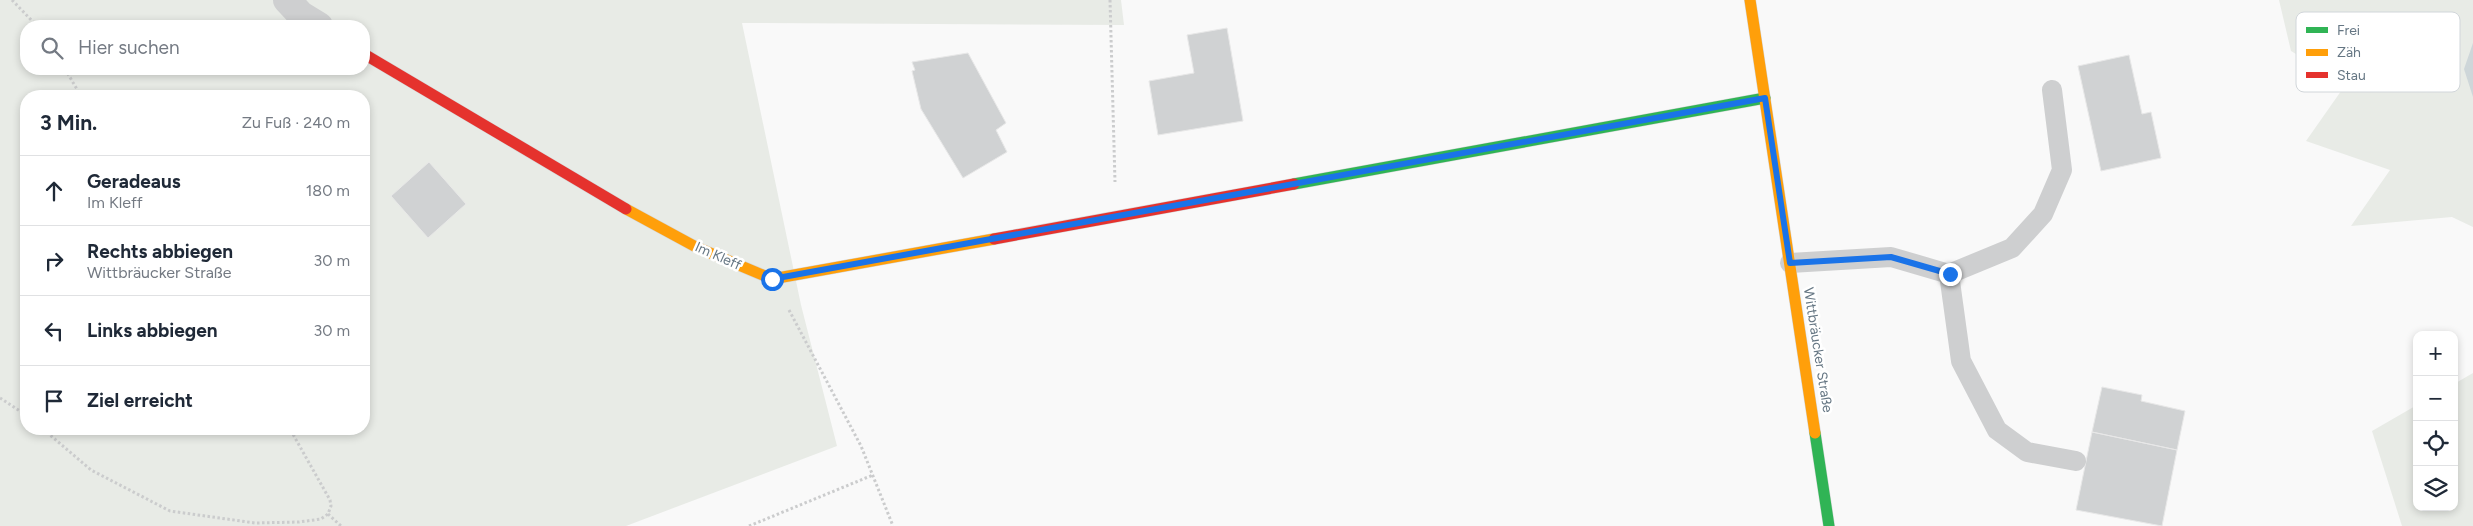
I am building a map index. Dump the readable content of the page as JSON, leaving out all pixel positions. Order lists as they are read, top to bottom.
{
  "streets": {
    "street": ["Im Kleff", "Wittbräucker Straße"]
  },
  "legend": ["Frei", "Zäh", "Stau"],
  "page": {
    "search": "Hier suchen",
    "heading": ["3 Min.", "Zu Fuß · 240 m"],
    "list": [
      ["Geradeaus", "Im Kleff", "180 m"],
      ["Rechts abbiegen", "Wittbräucker Straße", "30 m"],
      ["Links abbiegen", "30 m"],
      "Ziel erreicht"
    ],
    "map_buttons": ["+", "−"]
  }
}
